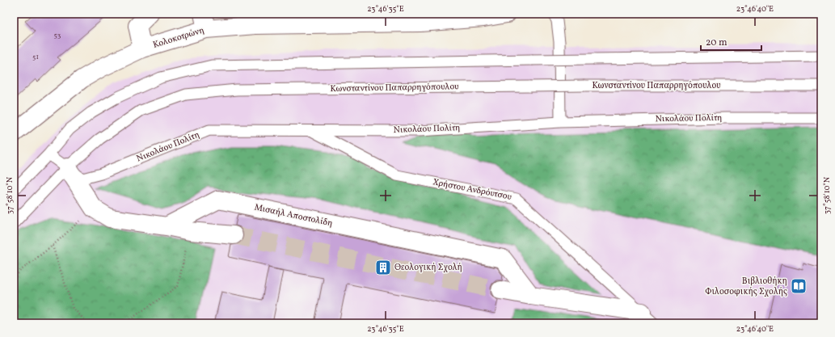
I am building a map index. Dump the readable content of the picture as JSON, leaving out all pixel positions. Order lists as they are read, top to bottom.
{
  "streets": {
    "street": ["Κολοκοτρώνη", "Μισαήλ Αποστολίδη"],
    "lane": ["Κωνσταντίνου Παπαρρηγόπουλου", "Νικολάου Πολίτη", "Χρήστου Ανδρόυτσου"]
  },
  "crossings": [
    ["Κωνσταντίνου Παπαρρηγόπουλου", "Νικολάου Πολίτη"],
    ["Νικολάου Πολίτη", "Χρήστου Ανδρόυτσου"]
  ],
  "places": {
    "building": ["Θεολογική Σχολή"],
    "library": ["Βιβλιοθήκη Φιλοσοφικής Σχολής"]
  },
  "house_numbers": ["53", "51"],
  "scale_bar": "20 m",
  "coordinates": ["23°46'35\"E", "23°46'40\"E", "37°58'10\"N"]
}
